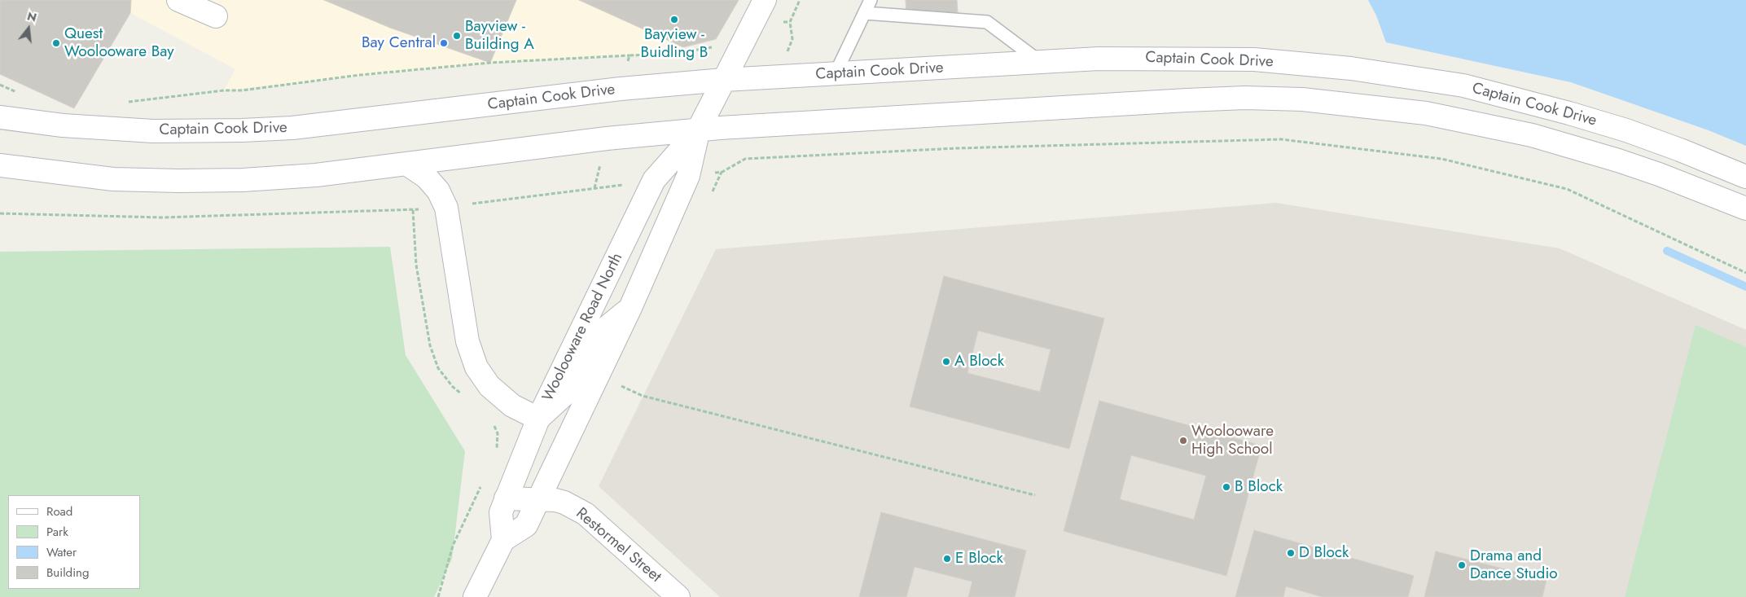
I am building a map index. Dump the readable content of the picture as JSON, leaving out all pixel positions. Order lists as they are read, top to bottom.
{
  "streets": {
    "main road": ["Captain Cook Drive", "Woolooware Road North", "Restormel Street"]
  },
  "crossings": [
    ["Captain Cook Drive", "Woolooware Road North"],
    ["Woolooware Road North", "Restormel Street"]
  ],
  "places": [
    "Bayview - Buidling B",
    "Bayview - Building A",
    "Quest Woolooware Bay",
    "Bay Central",
    "A Block",
    "Woolooware High School",
    "B Block",
    "D Block",
    "E Block",
    "Drama and Dance Studio"
  ],
  "legend": [
    "Road",
    "Park",
    "Water",
    "Building"
  ],
  "north": "top"
}
